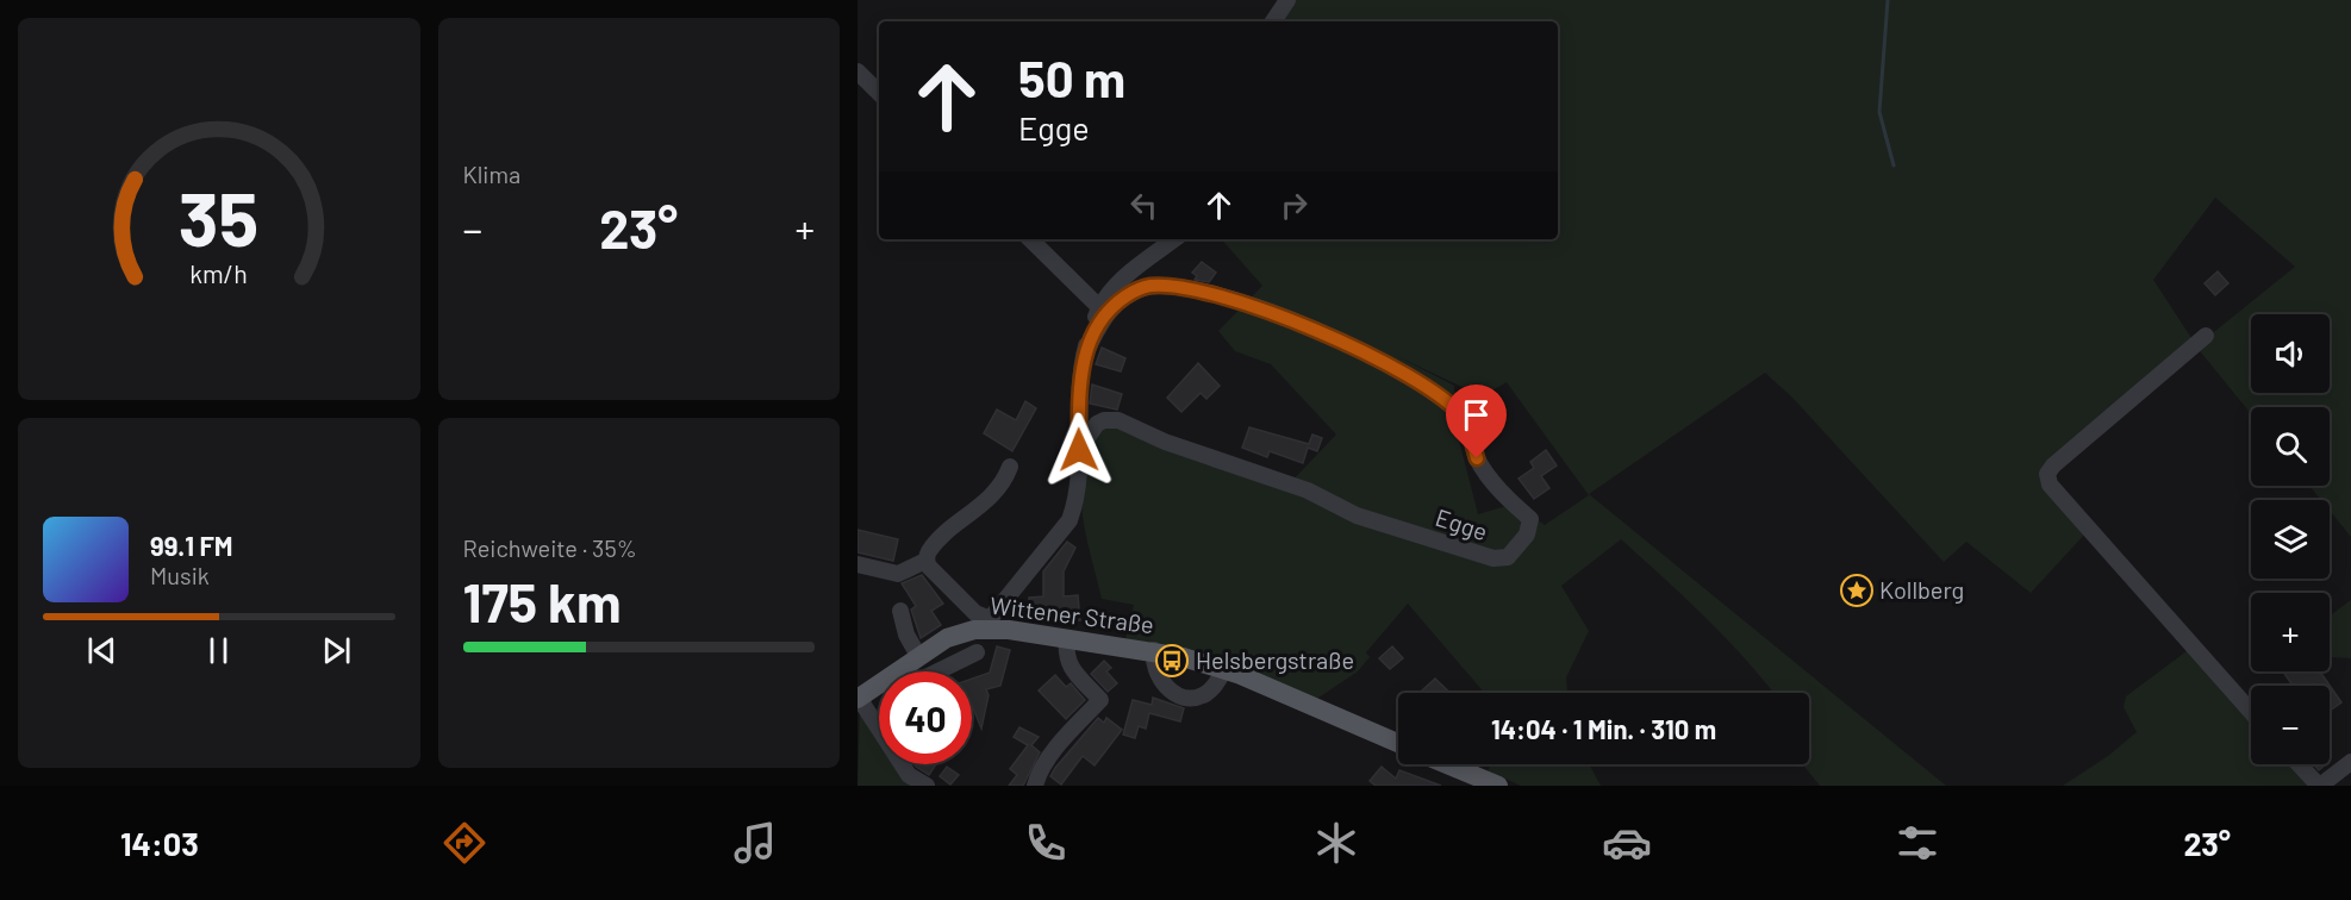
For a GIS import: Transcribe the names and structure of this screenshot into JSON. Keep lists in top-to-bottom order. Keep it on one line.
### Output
{"streets":{"main road":["Wittener Straße"],"street":["Egge"]},"places":{"place":["Kollberg"],"bus stop":["Helsbergstraße"]},"page":{"tile":["Klima",["Reichweite · 35%","175 km"]],"turn":["50 m","Egge"],"heat":["−","23°","+"],"map_buttons":["+","−"],"song":["99.1 FM","Musik"],"limit":"40","trip":"14:04 · 1 Min. · 310 m","tabs":["14:03","23°"],"gauge":["35","km/h"]}}
